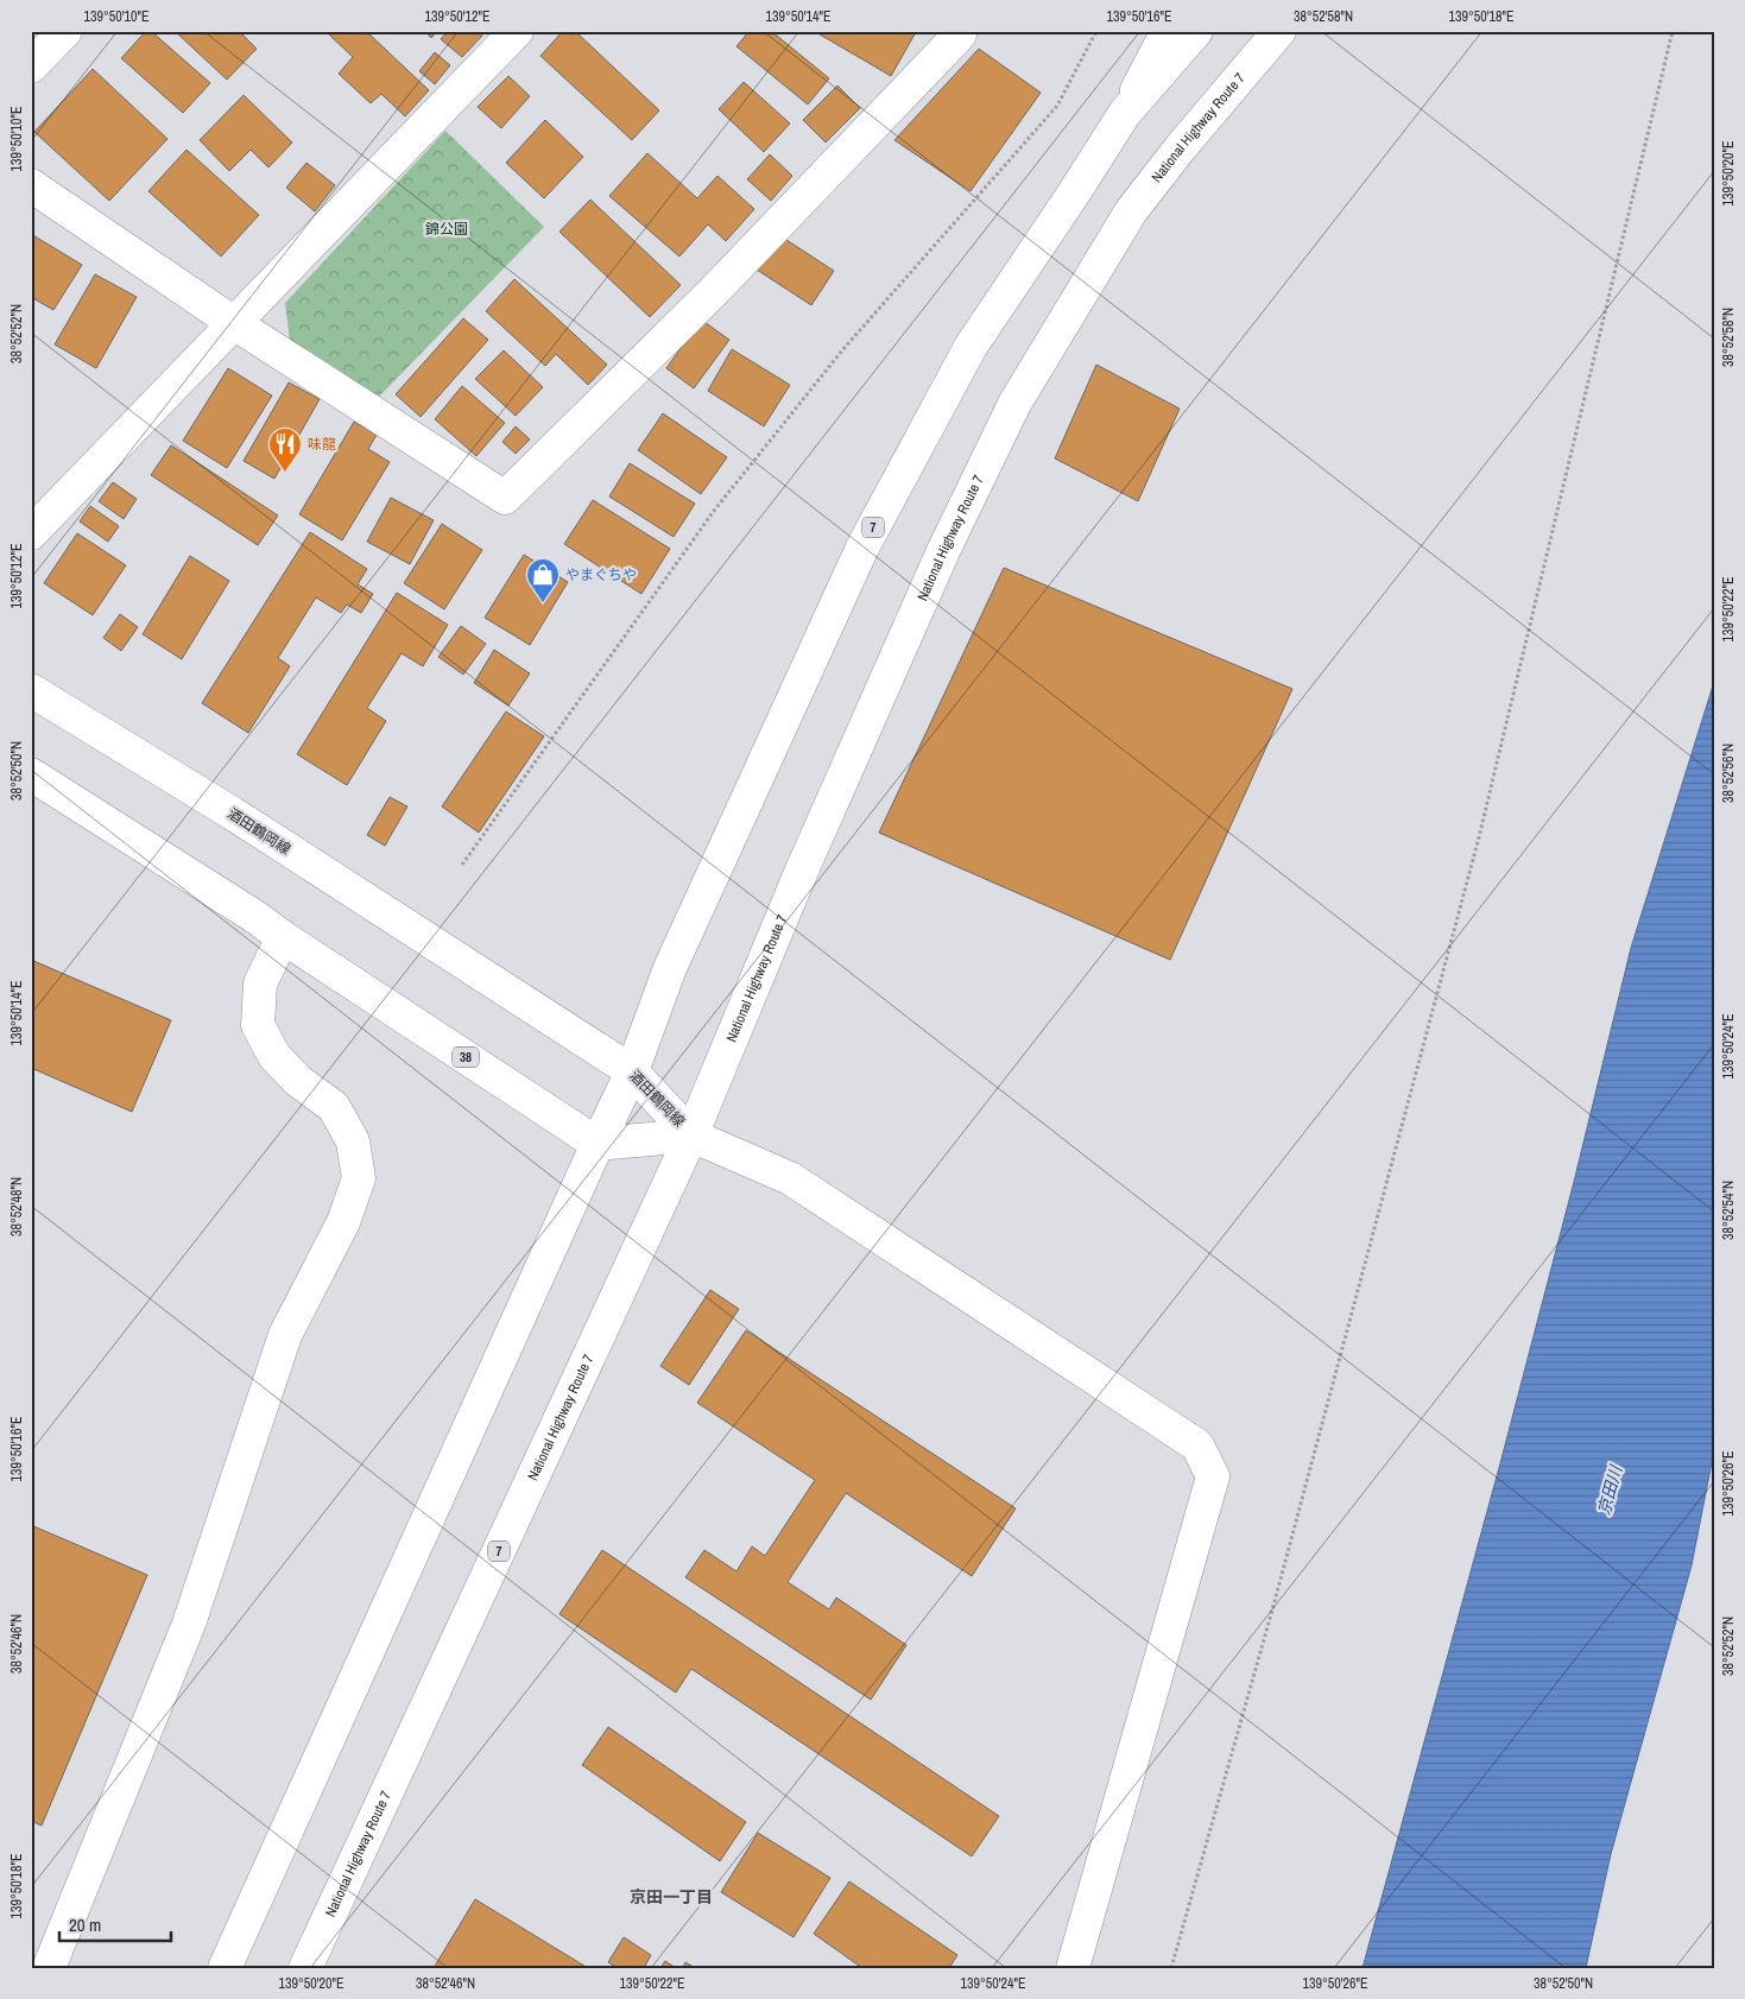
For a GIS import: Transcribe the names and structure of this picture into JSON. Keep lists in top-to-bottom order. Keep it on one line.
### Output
{"streets":{"main road":["National Highway Route 7","7","酒田鶴岡線","38"]},"crossings":[["National Highway Route 7","酒田鶴岡線"],["7","酒田鶴岡線"],["7","38"],["酒田鶴岡線","38"]],"districts":["京田一丁目"],"water":["京田川"],"parks":["錦公園"],"places":{"restaurant":["味龍"],"shop":["やまぐちや"]},"scale_bar":"20 m","coordinates":["139°50'10\"E","139°50'12\"E","139°50'14\"E","139°50'16\"E","38°52'58\"N","139°50'18\"E","139°50'20\"E","38°52'52\"N","139°50'22\"E","38°52'50\"N","38°52'56\"N","139°50'24\"E","38°52'48\"N","38°52'54\"N","139°50'26\"E","38°52'46\"N"]}
